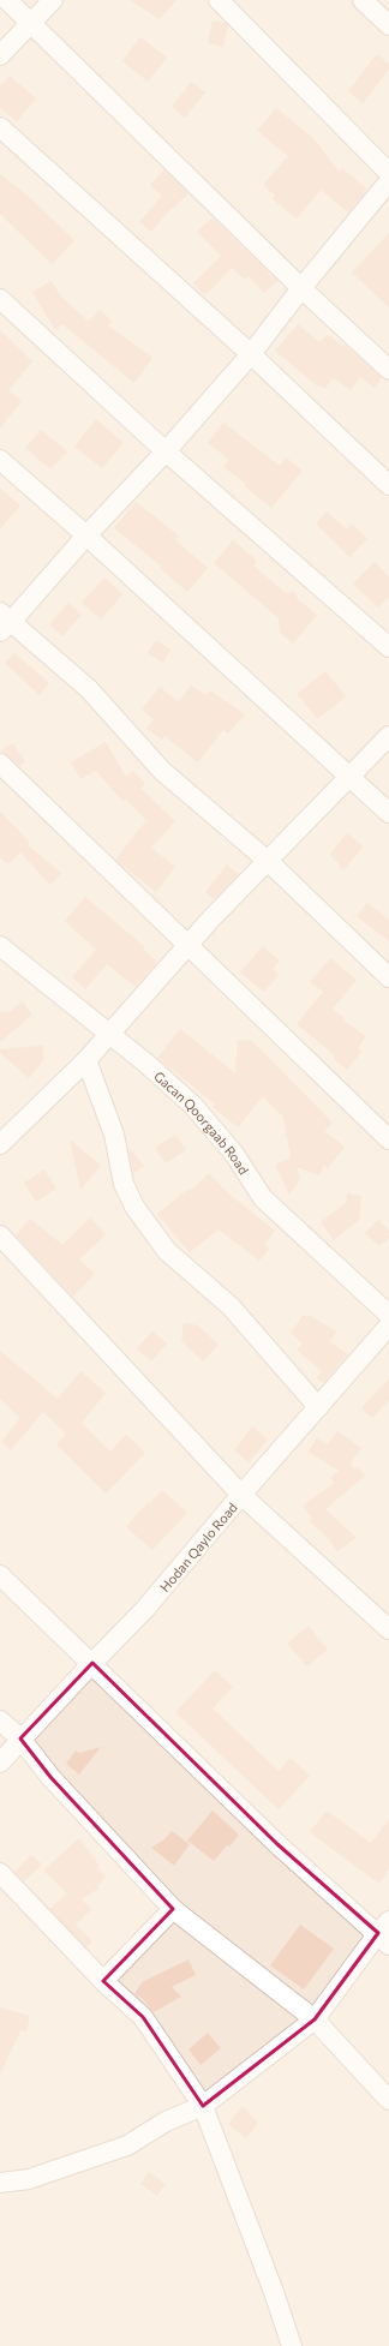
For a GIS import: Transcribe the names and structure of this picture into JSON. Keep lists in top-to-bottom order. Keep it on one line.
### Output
{"streets":{"street":["Gacan Qoorgaab Road","Hodan Qaylo Road"]}}
